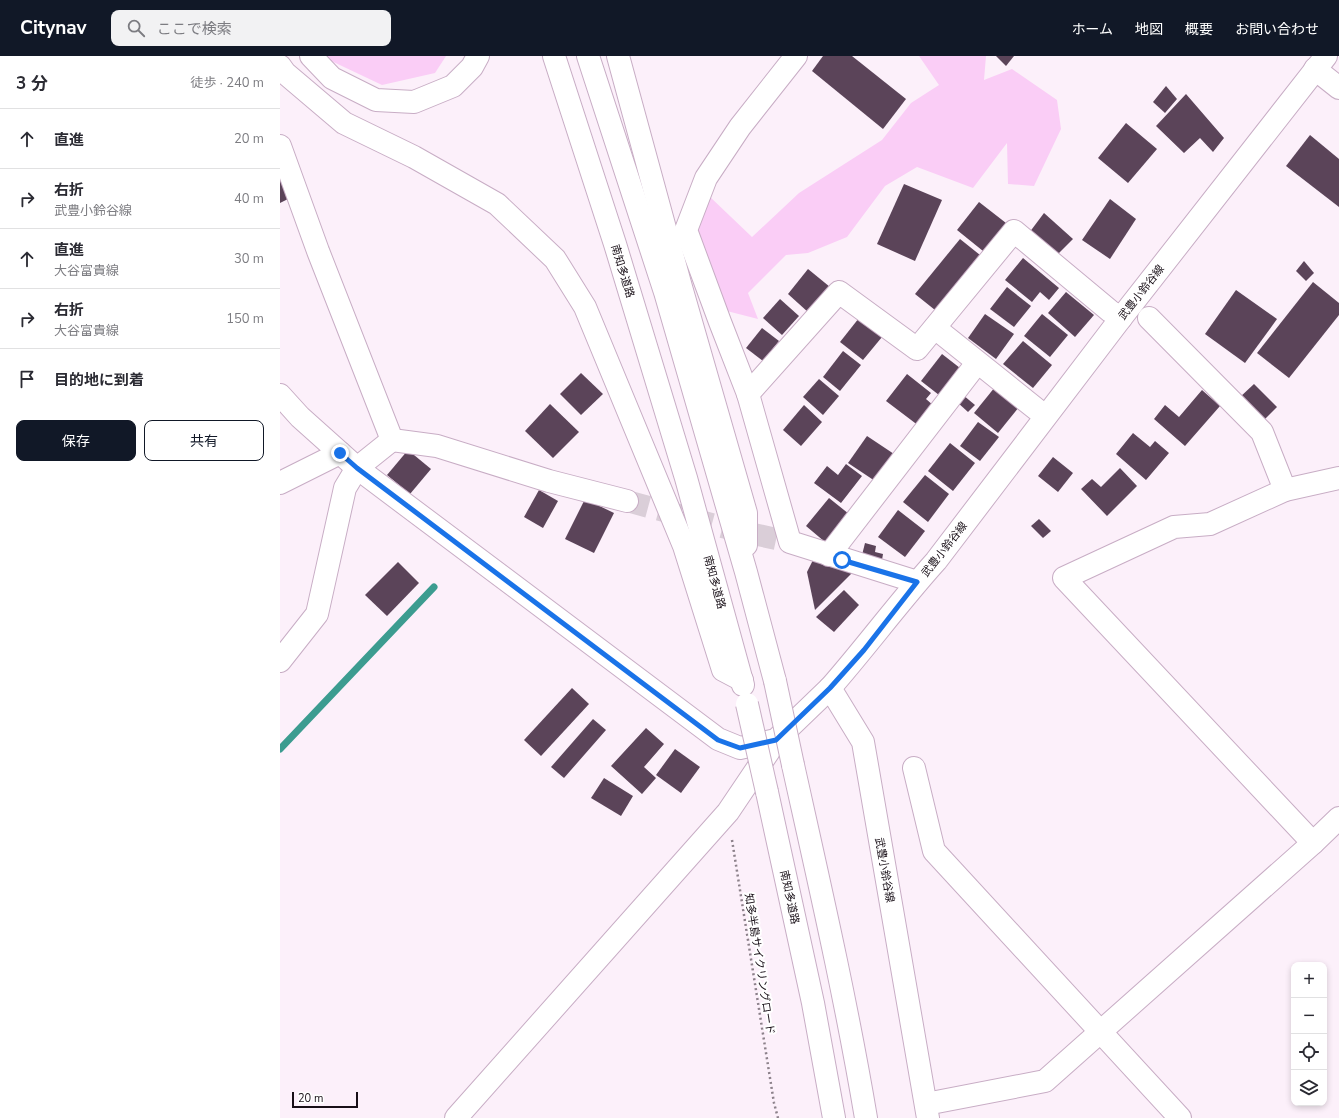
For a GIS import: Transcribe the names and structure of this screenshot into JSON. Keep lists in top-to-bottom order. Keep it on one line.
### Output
{"streets":{"main road":["南知多道路","武豊小鈴谷線"],"path":["知多半島サイクリングロード"]},"scale_bar":"20 m","page":{"header":"Citynav","search":"ここで検索","nav":["ホーム","地図","概要","お問い合わせ"],"heading":["3 分","徒歩 · 240 m"],"list":[["直進","20 m"],["右折","武豊小鈴谷線","40 m"],["直進","大谷富貴線","30 m"],["右折","大谷富貴線","150 m"],"目的地に到着"],"buttons":["保存","共有"],"map_buttons":["+","−"],"scale":"20 m"}}
